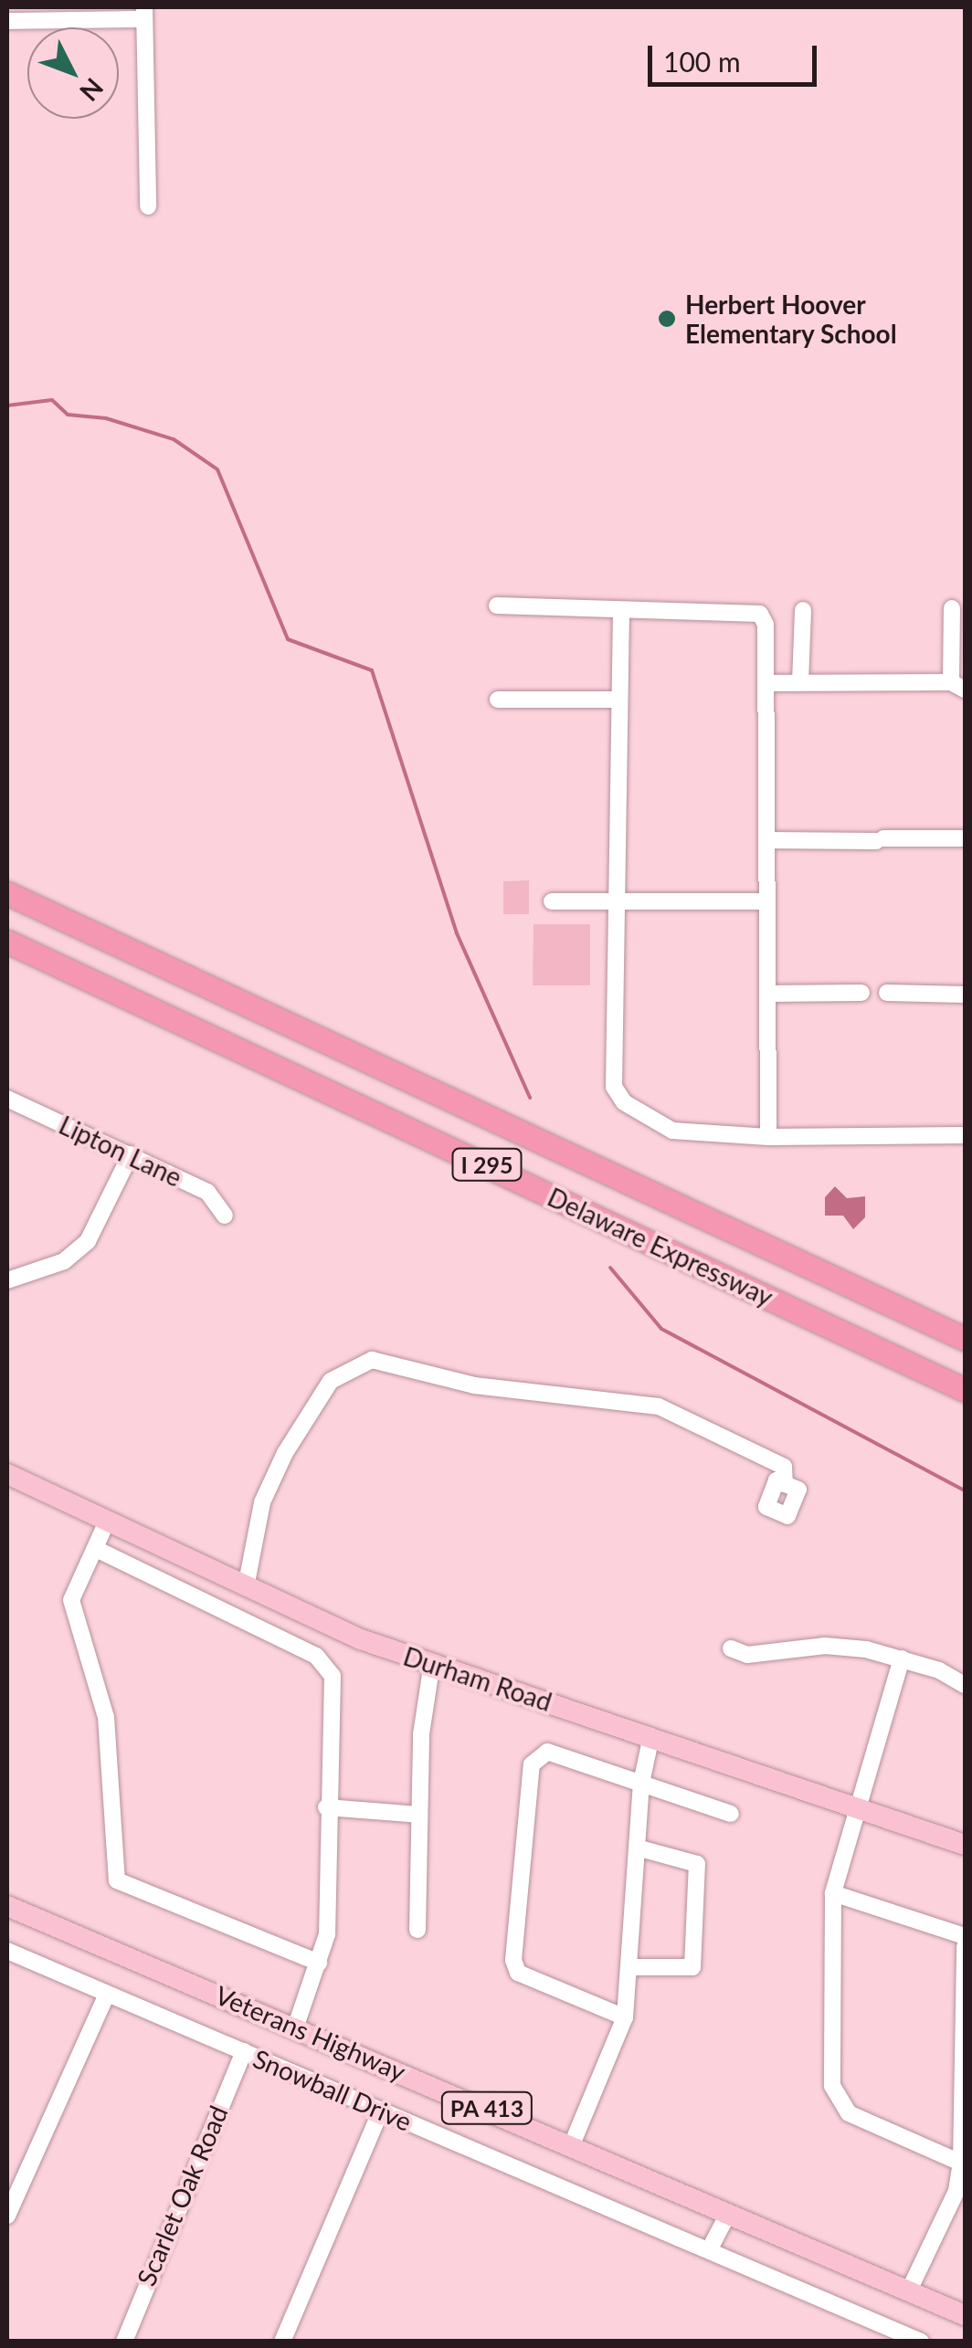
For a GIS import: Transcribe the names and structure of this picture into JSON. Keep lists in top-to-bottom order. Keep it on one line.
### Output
{"streets":{"highway":["I 295","Delaware Expressway"],"main road":["Durham Road","Veterans Highway","PA 413"],"street":["Lipton Lane","Snowball Drive","Scarlet Oak Road"]},"crossings":[["Snowball Drive","Scarlet Oak Road"]],"places":["Herbert Hoover Elementary School"],"scale_bar":"100 m","north":"bottom right"}
